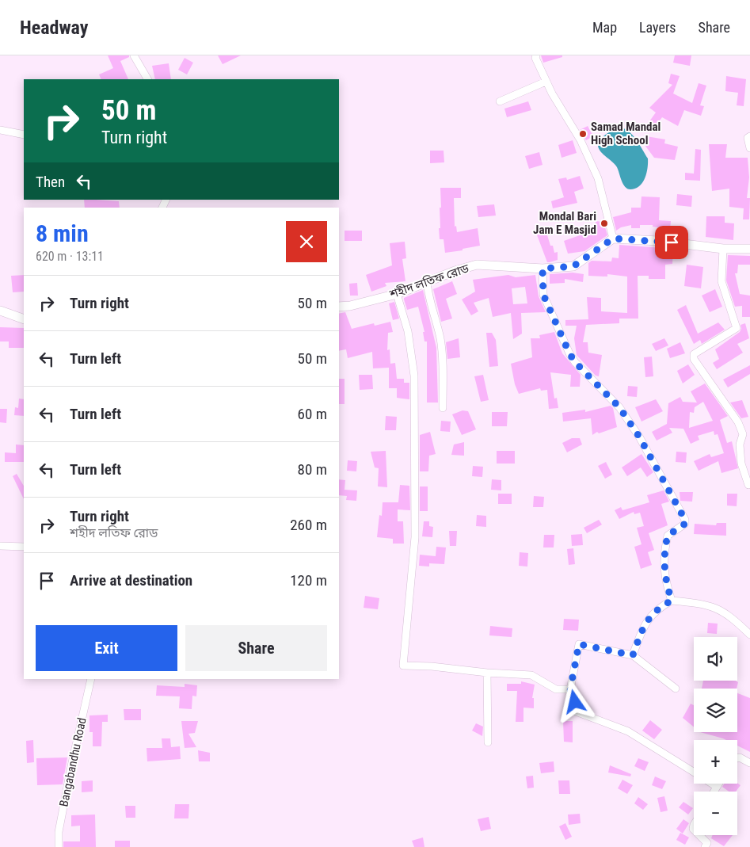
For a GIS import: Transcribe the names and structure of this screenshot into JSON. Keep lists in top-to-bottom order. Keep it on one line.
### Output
{"streets":{"street":["শহীদ লতিফ রোড","Bangabandhu Road"]},"places":["Samad Mandal High School","Mondal Bari Jam E Masjid"],"page":{"header":"Headway","nav":["Map","Layers","Share"],"turn":["50 m","Turn right"],"then":"Then","heading":["8 min","620 m · 13:11"],"list":[{"name":"Turn right","value":"50 m"},{"name":"Turn left","value":"50 m"},{"name":"Turn left","value":"60 m"},{"name":"Turn left","value":"80 m"},{"name":"Turn right","note":"শহীদ লতিফ রোড","value":"260 m"},{"name":"Arrive at destination","value":"120 m"}],"buttons":["Exit","Share"],"map_buttons":["+","−"]}}
